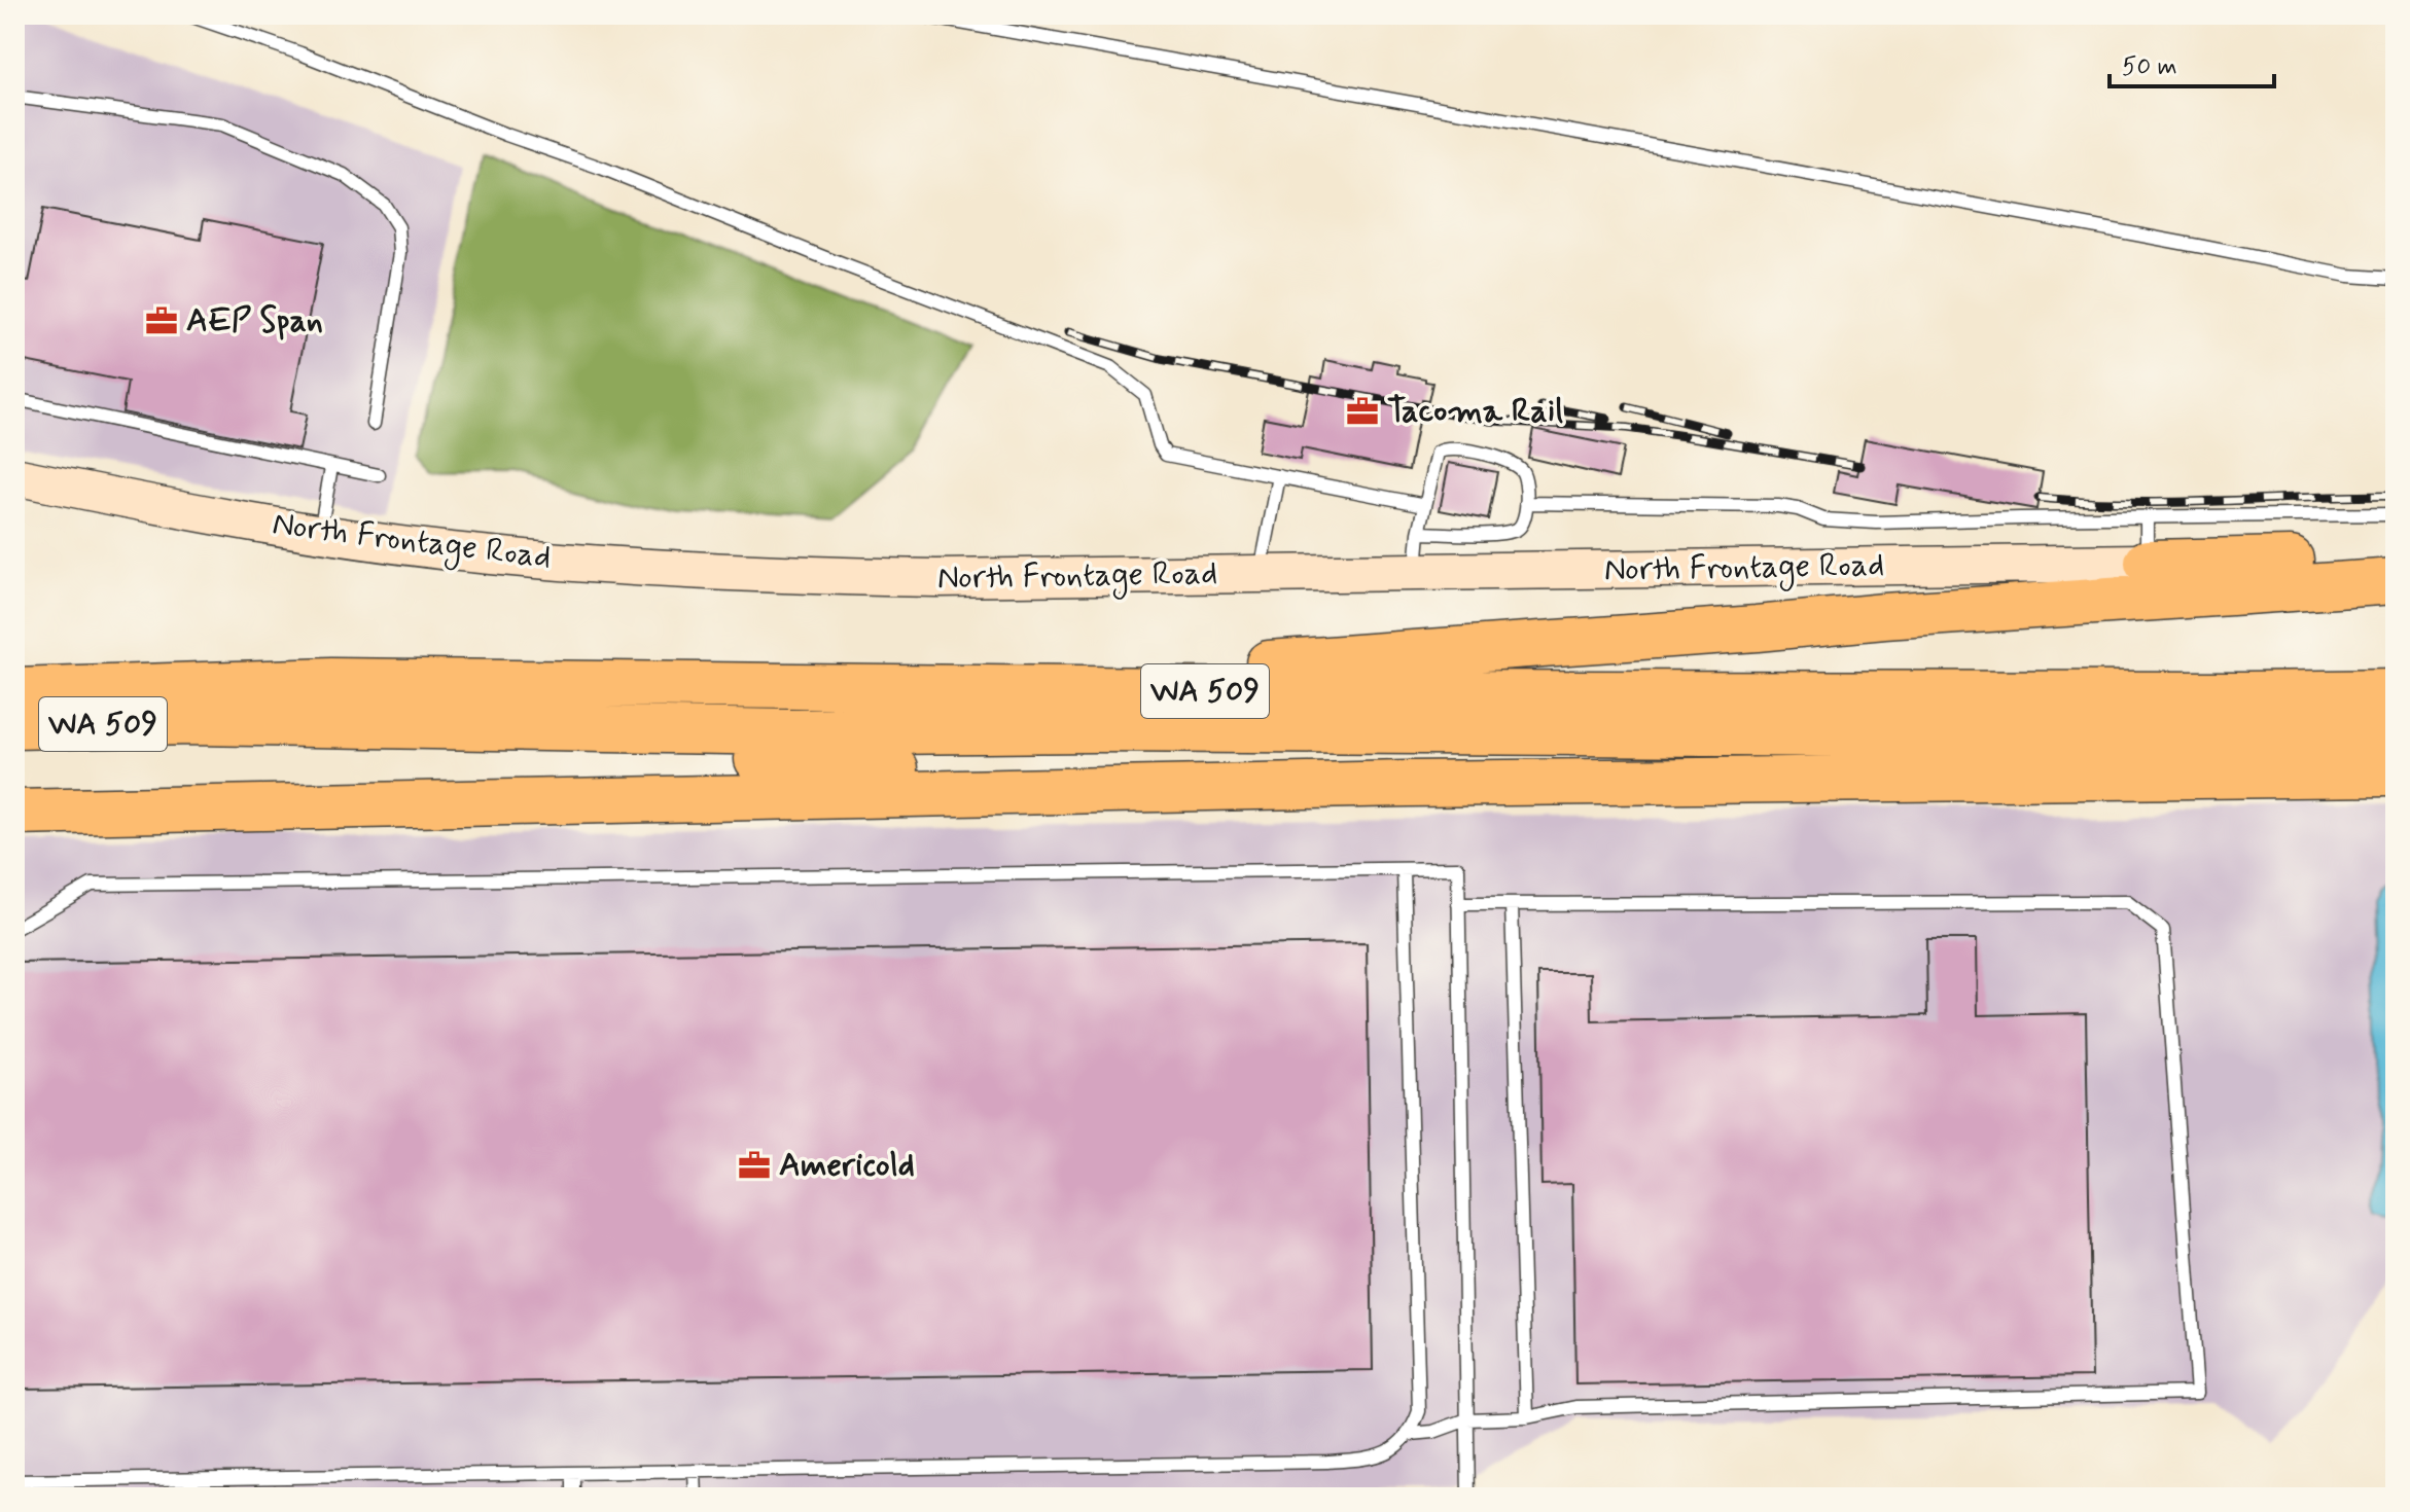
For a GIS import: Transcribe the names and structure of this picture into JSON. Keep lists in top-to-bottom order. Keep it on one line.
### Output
{"streets":{"highway":["WA 509"],"street":["North Frontage Road"]},"places":{"office":["AEP Span","Tacoma Rail","Americold"]},"scale_bar":"50 m"}
